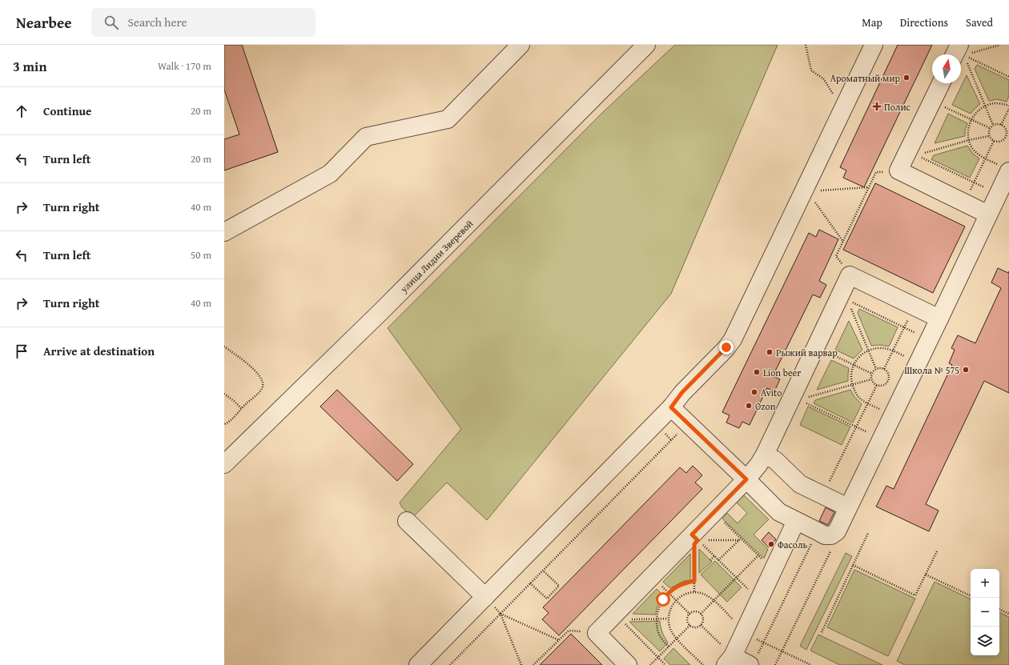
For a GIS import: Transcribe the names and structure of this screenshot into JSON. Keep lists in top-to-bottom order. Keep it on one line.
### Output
{"streets":{"street":["улица Лидии Зверевой"]},"places":{"other":["Ароматный мир","Рыжий варвар","Школа № 575","Lion beer","Avito","Ozon","Фасоль"],"health":["Полис"]},"north":"top","page":{"header":"Nearbee","search":"Search here","nav":["Map","Directions","Saved"],"heading":["3 min","Walk · 170 m"],"list":[["Continue","20 m"],["Turn left","20 m"],["Turn right","40 m"],["Turn left","50 m"],["Turn right","40 m"],"Arrive at destination"],"map_buttons":["+","−"]}}
